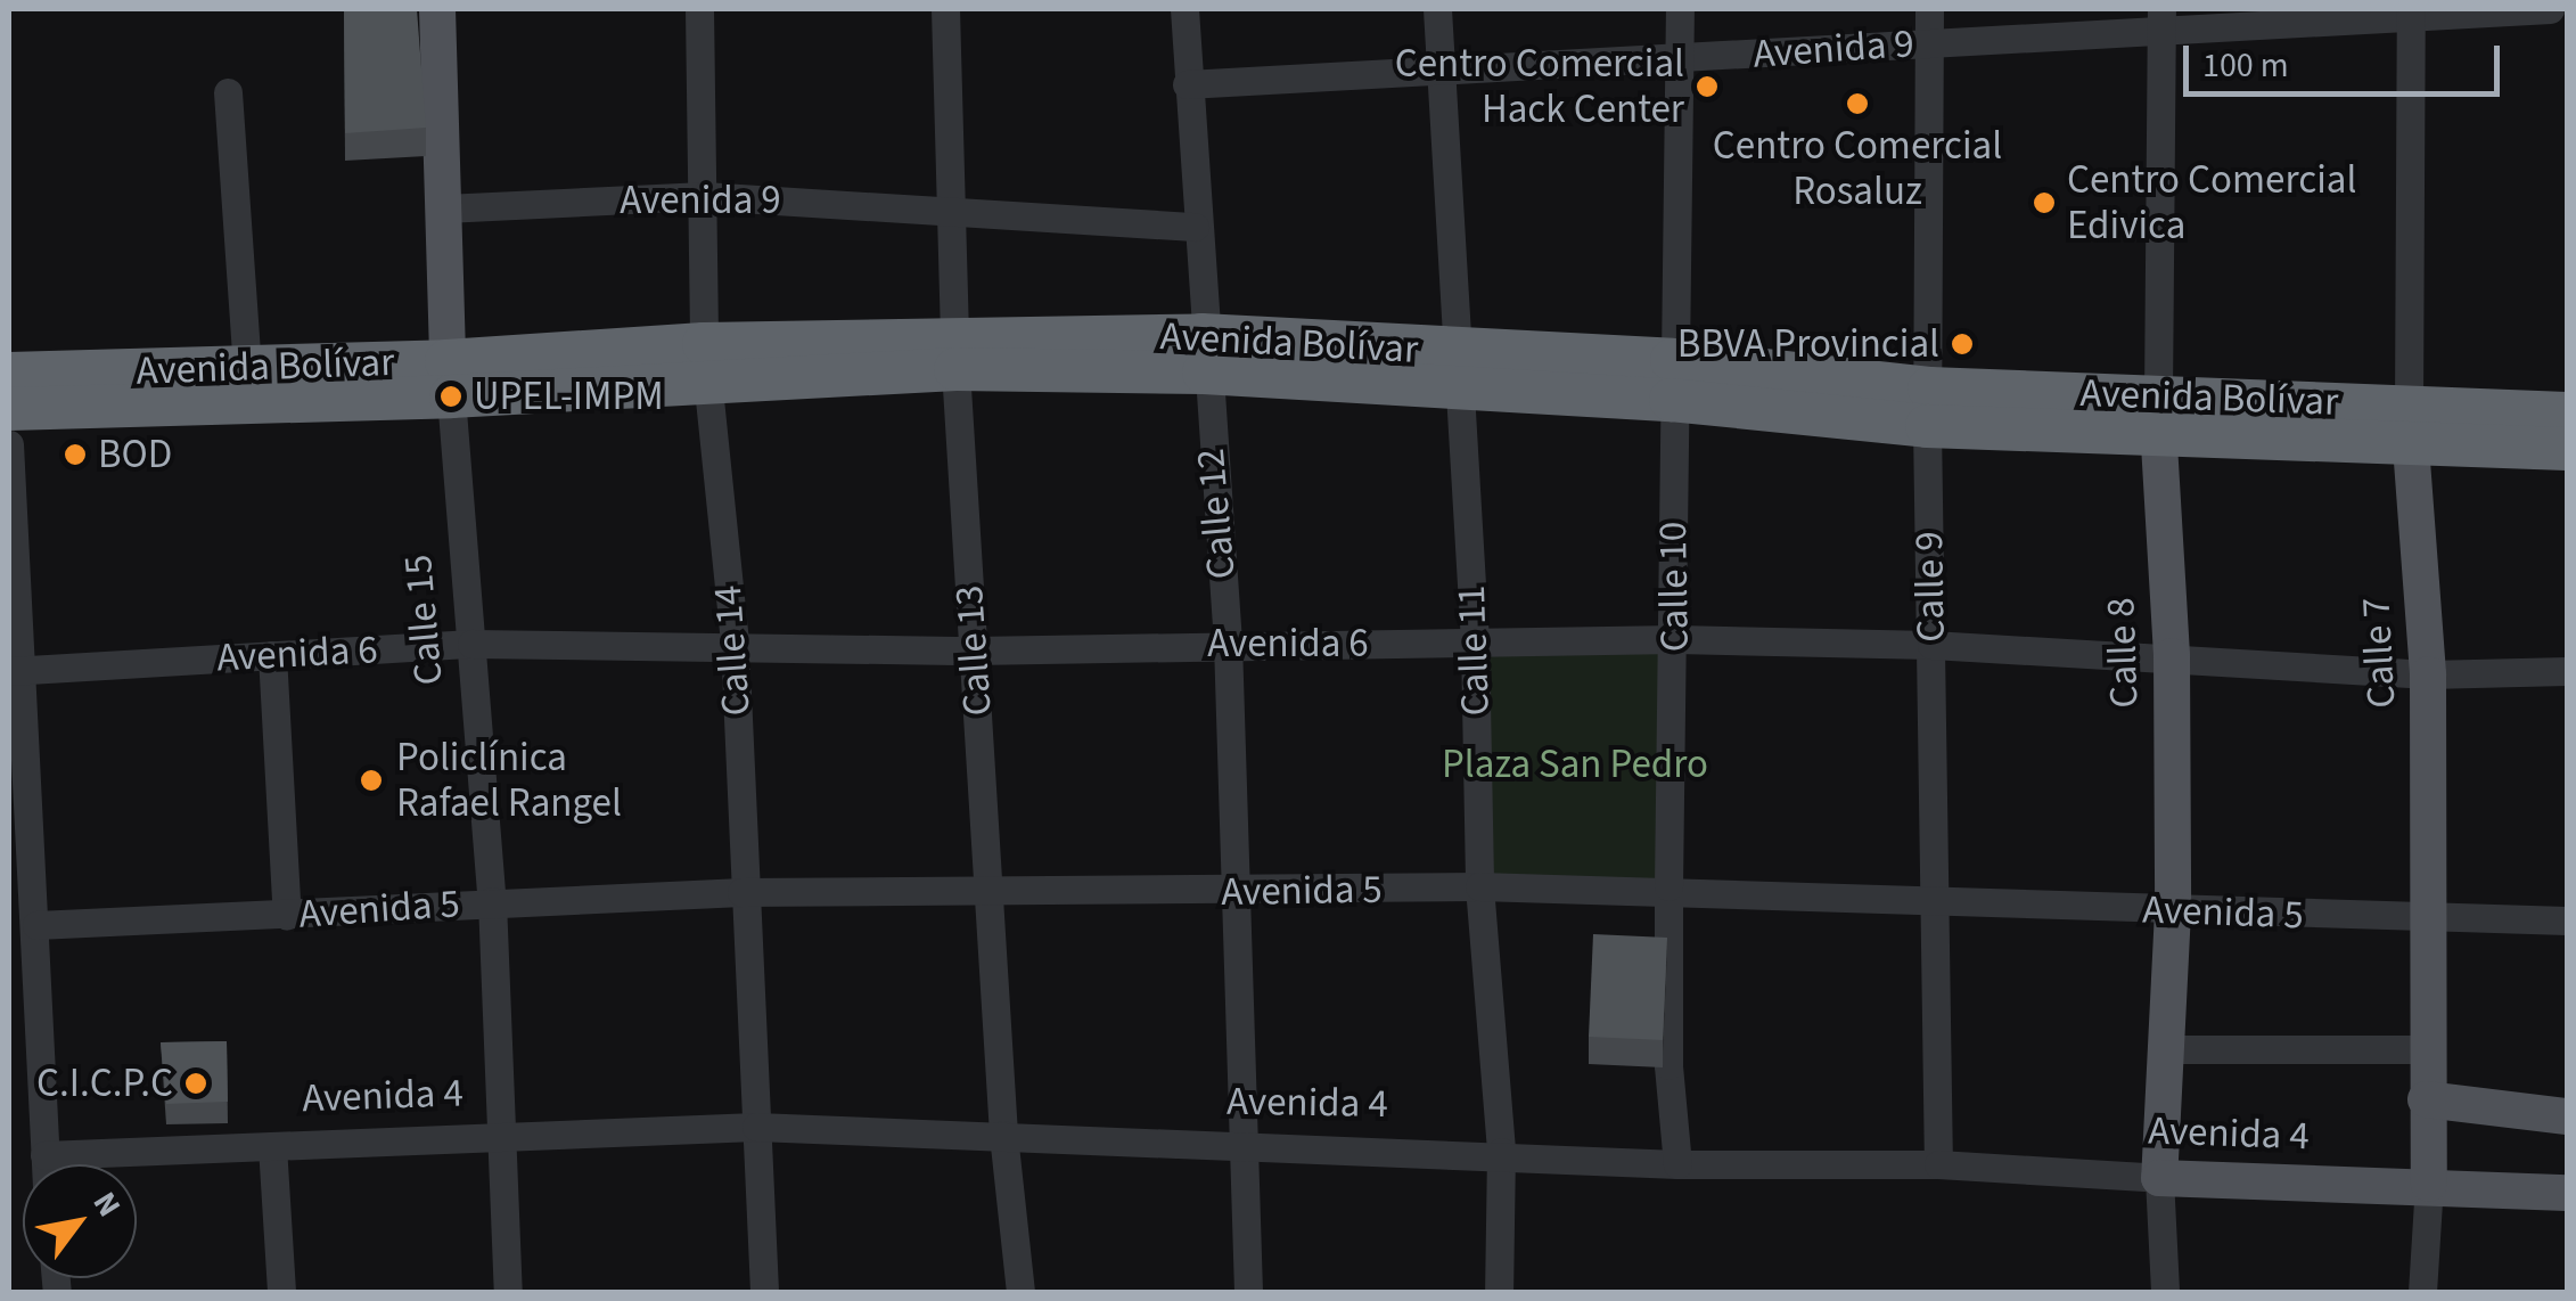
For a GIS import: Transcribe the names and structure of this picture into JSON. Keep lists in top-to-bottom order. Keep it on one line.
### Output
{"streets":{"highway":["Avenida Bolívar"],"main road":["Calle 15","Calle 8","Calle 7","Avenida 4"],"street":["Avenida 9","Calle 12","Calle 10","Calle 9","Avenida 6","Calle 14","Calle 13","Calle 11","Avenida 5"]},"crossings":[["Avenida 9","Calle 12"],["Avenida 9","Calle 10"],["Avenida 9","Calle 9"],["Avenida 9","Calle 15"],["Avenida 9","Calle 14"],["Avenida 9","Calle 13"],["Avenida 9","Calle 11"],["Avenida 9","Calle 8"],["Avenida 9","Calle 7"],["Avenida Bolívar","Calle 12"],["Avenida Bolívar","Calle 10"],["Avenida Bolívar","Calle 9"],["Avenida Bolívar","Calle 15"],["Avenida Bolívar","Calle 14"],["Avenida Bolívar","Calle 13"],["Avenida Bolívar","Calle 11"],["Avenida Bolívar","Calle 8"],["Avenida Bolívar","Calle 7"],["Calle 12","Avenida 6"],["Calle 12","Avenida 5"],["Calle 12","Avenida 4"],["Calle 10","Avenida 6"],["Calle 10","Avenida 5"],["Calle 10","Avenida 4"],["Calle 9","Avenida 6"],["Calle 9","Avenida 5"],["Calle 9","Avenida 4"],["Calle 15","Avenida 6"],["Calle 15","Avenida 5"],["Calle 15","Avenida 4"],["Avenida 6","Calle 14"],["Avenida 6","Calle 13"],["Avenida 6","Calle 11"],["Avenida 6","Calle 8"],["Avenida 6","Calle 7"],["Calle 14","Avenida 5"],["Calle 14","Avenida 4"],["Calle 13","Avenida 5"],["Calle 13","Avenida 4"],["Calle 11","Avenida 5"],["Calle 11","Avenida 4"],["Calle 8","Avenida 5"],["Calle 8","Avenida 4"],["Calle 7","Avenida 5"],["Calle 7","Avenida 4"]],"parks":["Plaza San Pedro"],"places":["Centro Comercial Hack Center","Centro Comercial Rosaluz","Centro Comercial Edivica","BBVA Provincial","UPEL-IMPM","BOD","Policlínica Rafael Rangel","C.I.C.P.C"],"scale_bar":"100 m","north":"top right"}
